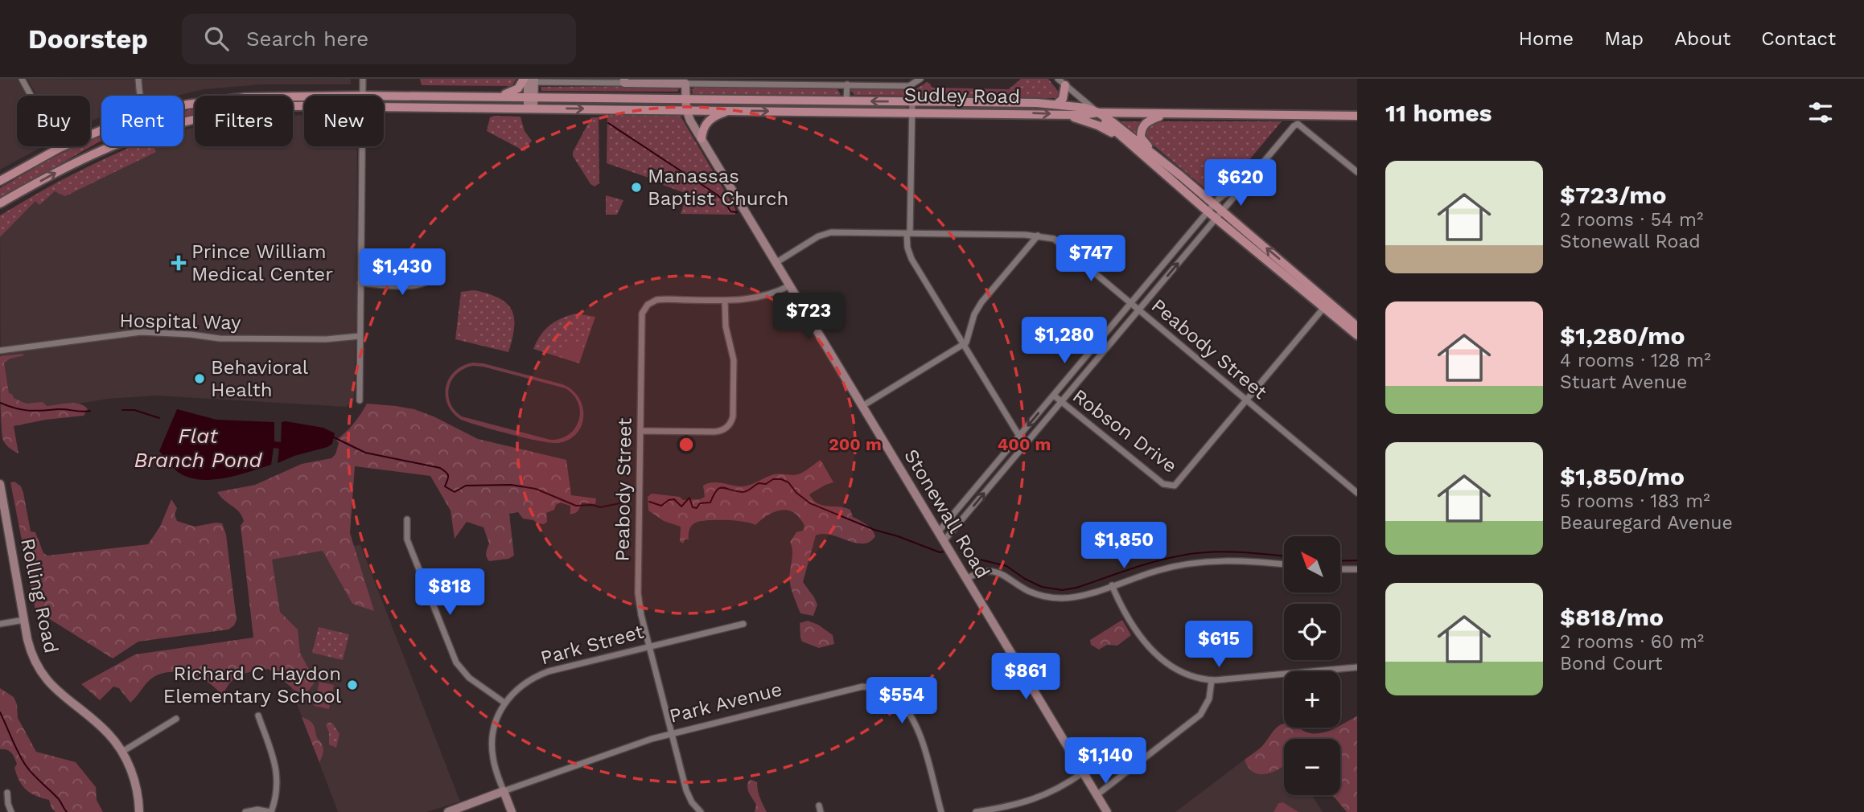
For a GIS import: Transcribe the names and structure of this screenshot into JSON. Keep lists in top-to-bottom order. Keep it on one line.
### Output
{"streets":{"main road":["Sudley Road"],"street":["Hospital Way","Peabody Street","Robson Drive","Stonewall Road","Rolling Road","Park Street","Park Avenue"]},"crossings":[["Sudley Road","Stonewall Road"],["Peabody Street","Robson Drive"],["Peabody Street","Stonewall Road"],["Peabody Street","Park Street"],["Peabody Street","Park Avenue"],["Park Street","Park Avenue"]],"water":["Flat Branch Pond"],"places":{"other":["Manassas Baptist Church","Behavioral Health","Richard C Haydon Elementary School"],"health":["Prince William Medical Center"]},"north":"top left","page":{"header":"Doorstep","search":"Search here","nav":["Home","Map","About","Contact"],"heading":"11 homes","chip":["Buy","Rent","Filters","New"],"list":[{"name":"$723/mo","note":"2 rooms · 54 m² · Stonewall Road"},{"name":"$1,280/mo","note":"4 rooms · 128 m² · Stuart Avenue"},{"name":"$1,850/mo","note":"5 rooms · 183 m² · Beauregard Avenue"},{"name":"$818/mo","note":"2 rooms · 60 m² · Bond Court"}],"price":["$620","$747","$1,430","$723","$1,280","$1,850","$818","$615","$861","$554","$1,140"],"map_buttons":["+","−"]},"rings":["200 m","400 m"]}
